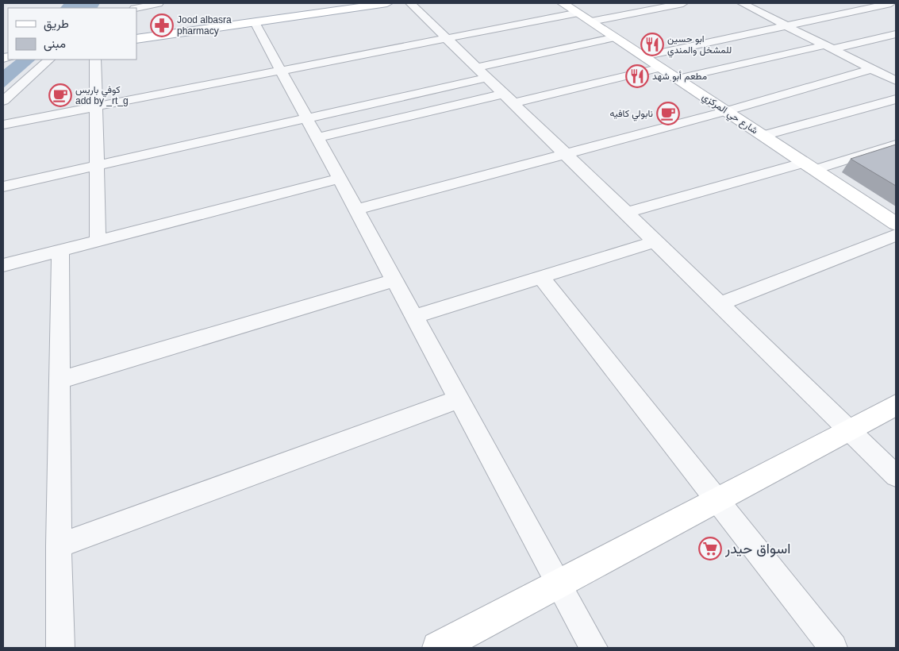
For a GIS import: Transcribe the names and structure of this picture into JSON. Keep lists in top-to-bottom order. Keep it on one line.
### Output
{"streets":{"main road":["شارع حي المركزي"]},"places":{"pharmacy":["Jood albasra pharmacy"],"restaurant":["ابو حسين للمشخل والمندي","مطعم أبو شهد"],"cafe":["كوفي باريس add by _rt_g","نابولي كافيه"],"supermarket":["اسواق حيدر"]},"legend":["طريق","مبنى"]}
